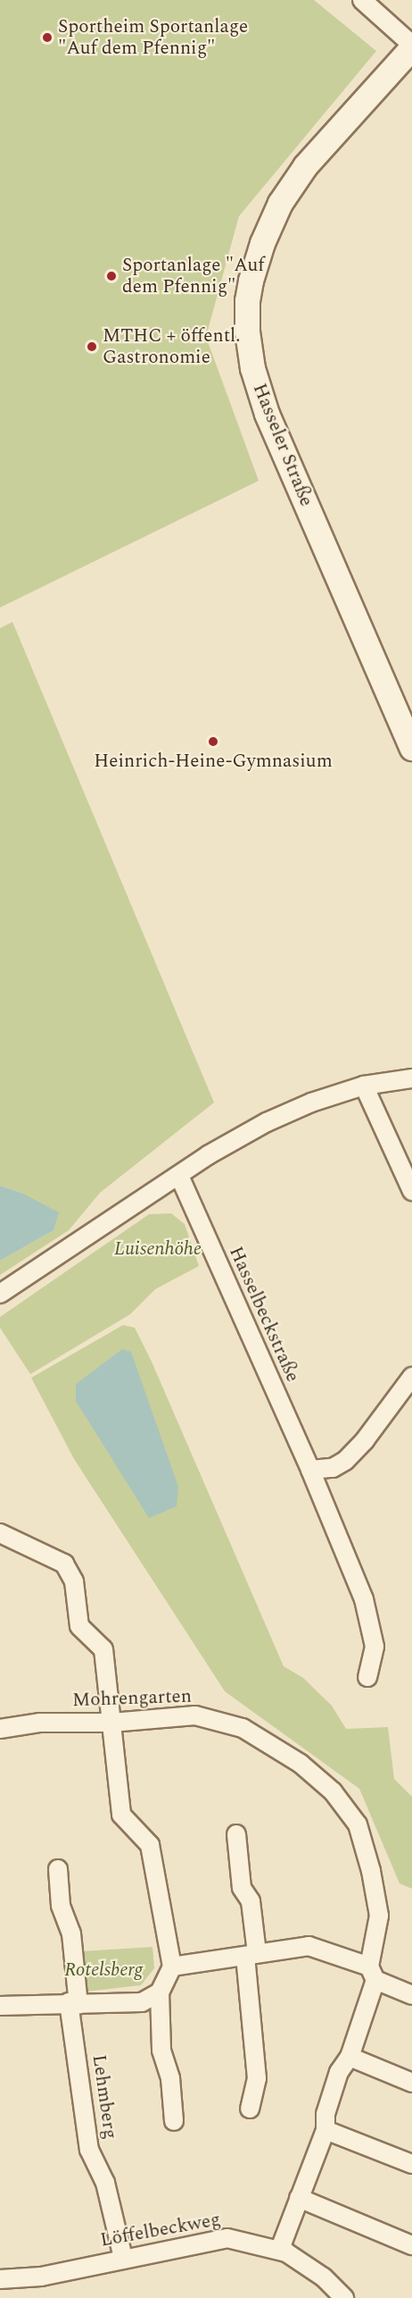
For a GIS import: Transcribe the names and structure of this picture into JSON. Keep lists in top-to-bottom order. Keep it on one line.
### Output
{"streets":{"main road":["Hasseler Straße"],"street":["Hasselbeckstraße","Mohrengarten","Lehmberg","Löffelbeckweg"]},"crossings":[["Mohrengarten","Löffelbeckweg"],["Lehmberg","Löffelbeckweg"]],"parks":["Luisenhöhe","Rotelsberg"],"places":["Sportheim Sportanlage \"Auf dem Pfennig\"","Sportanlage \"Auf dem Pfennig\"","MTHC + öffentl. Gastronomie","Heinrich-Heine-Gymnasium"]}
